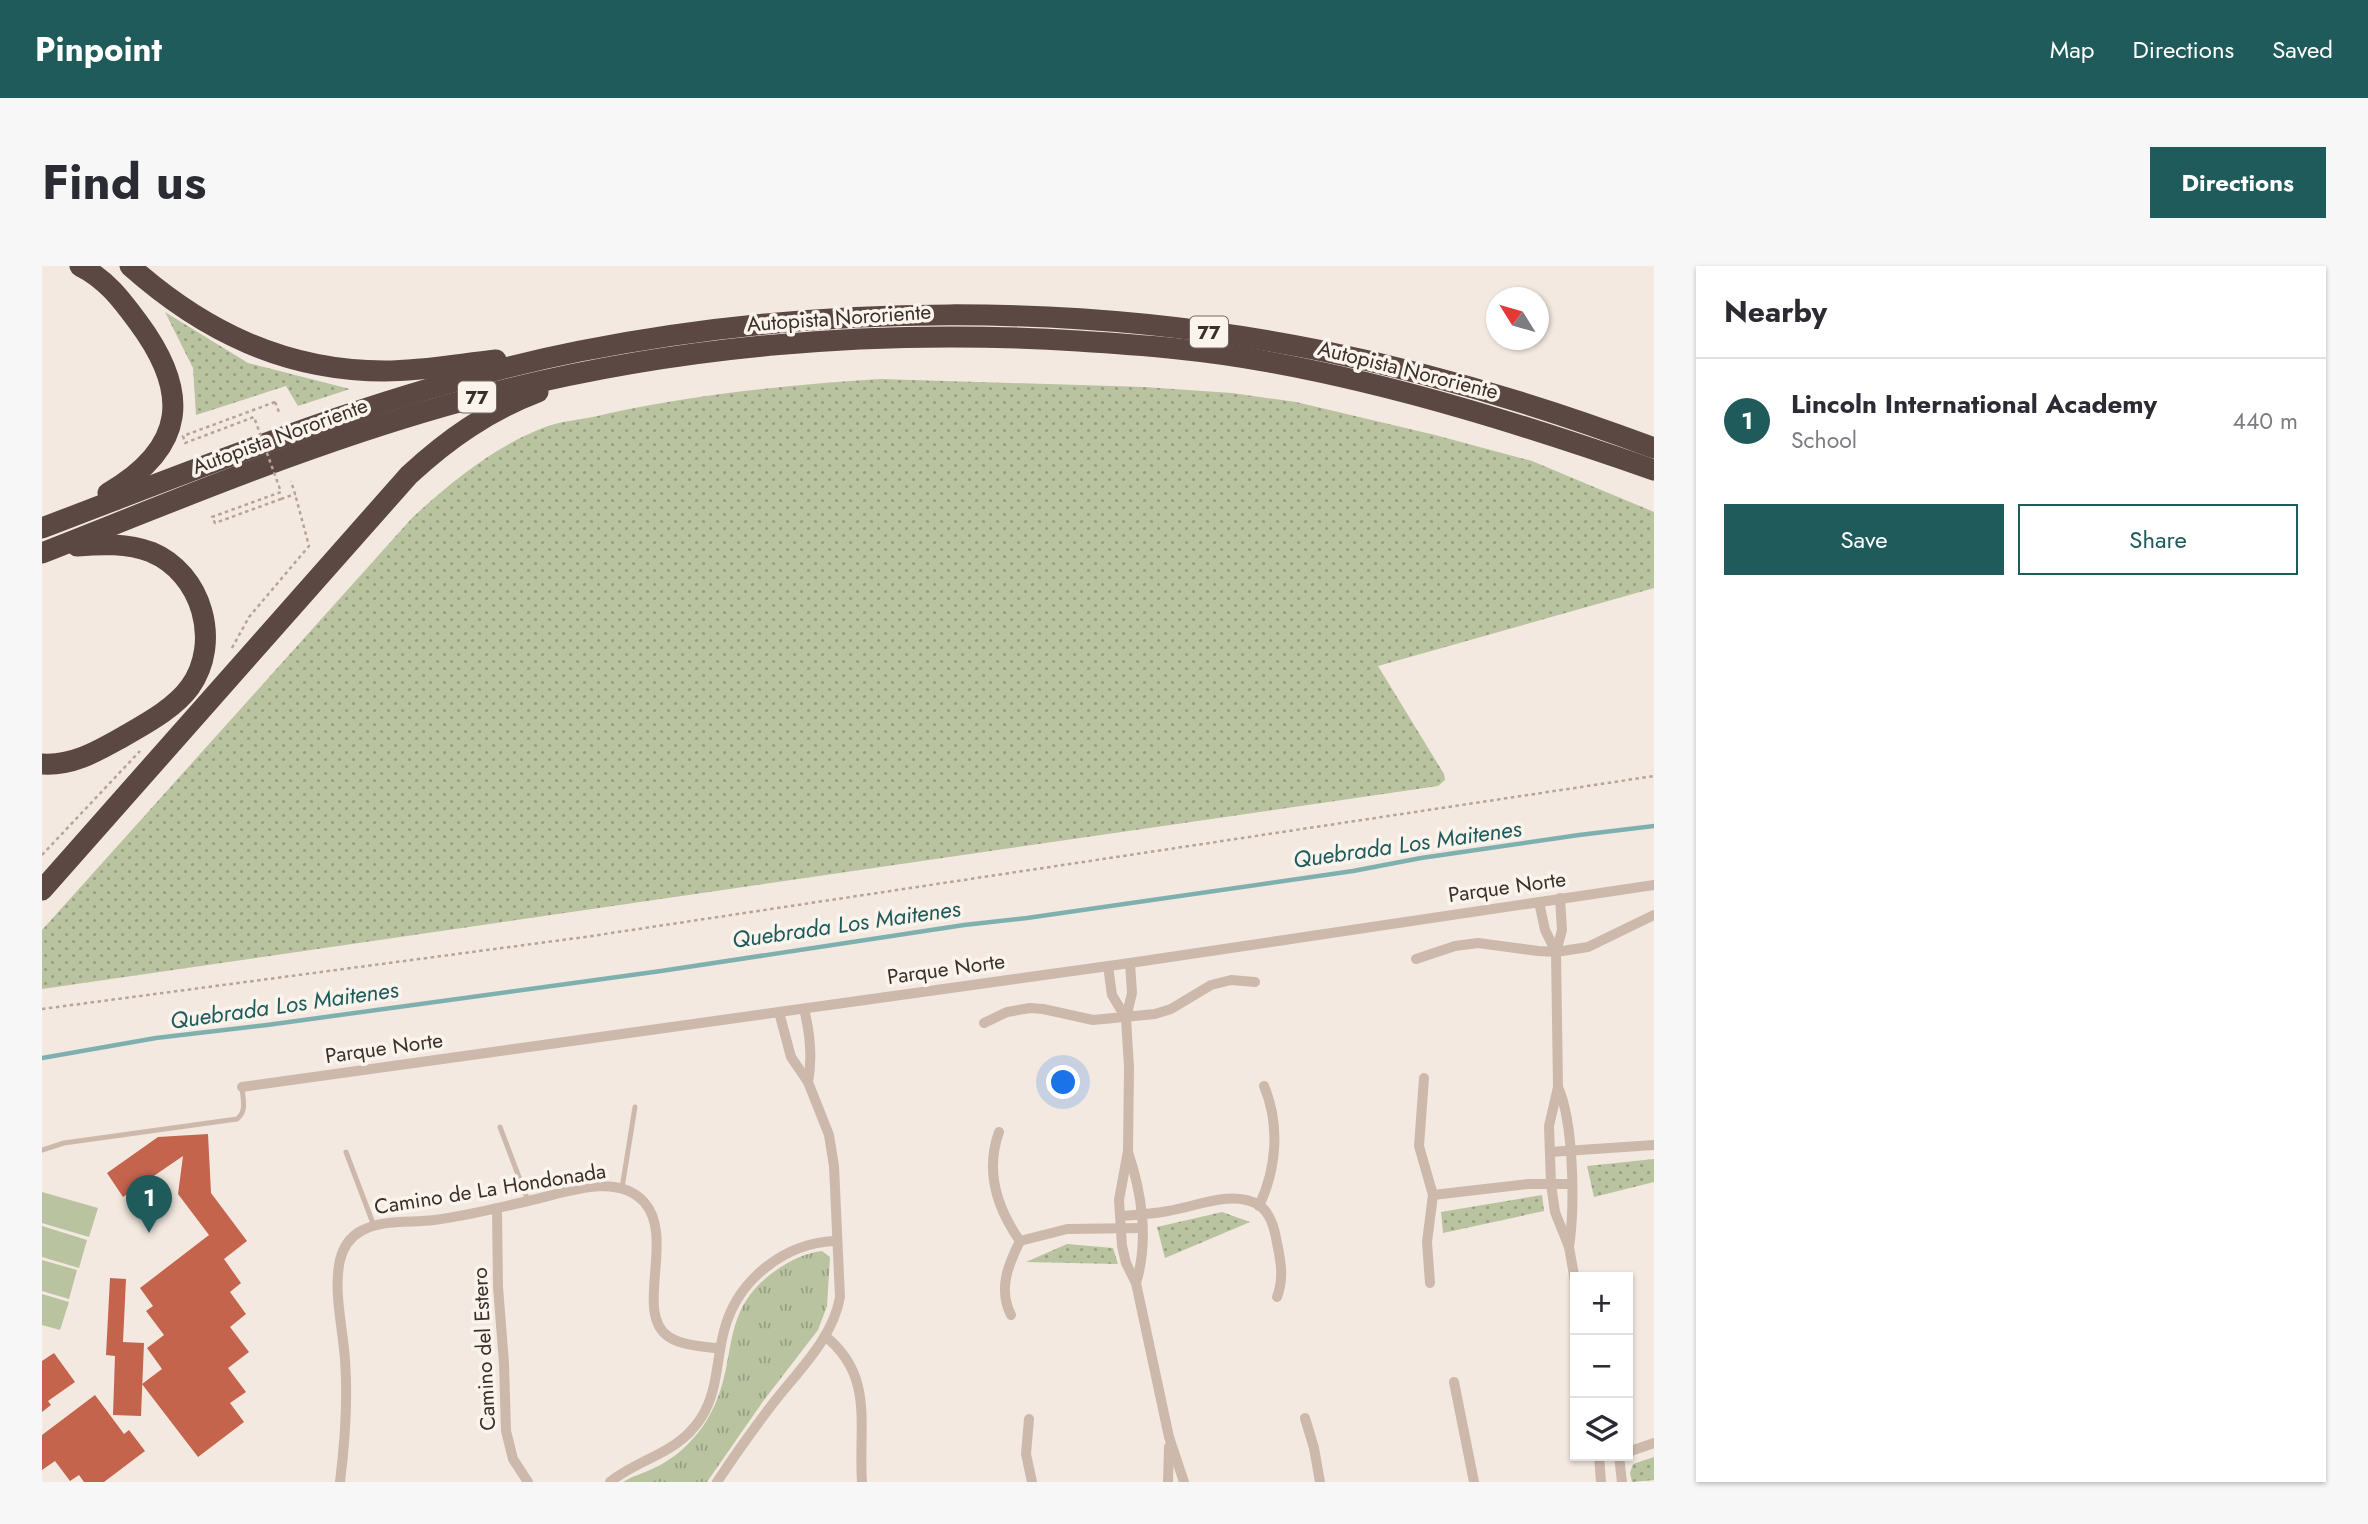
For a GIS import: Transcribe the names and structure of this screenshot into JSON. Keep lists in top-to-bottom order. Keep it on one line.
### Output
{"streets":{"highway":["Autopista Nororiente","77"],"street":["Parque Norte","Camino de La Hondonada","Camino del Estero"]},"crossings":[["Camino de La Hondonada","Camino del Estero"]],"water":["Quebrada Los Maitenes"],"north":"top left","page":{"header":"Pinpoint","nav":["Map","Directions","Saved"],"title":"Find us","buttons":["Directions",["Save","Share"]],"heading":"Nearby","list":[{"mark":"1","name":"Lincoln International Academy","note":"School","value":"440 m"}],"pins":"1","map_buttons":["+","−"]}}
